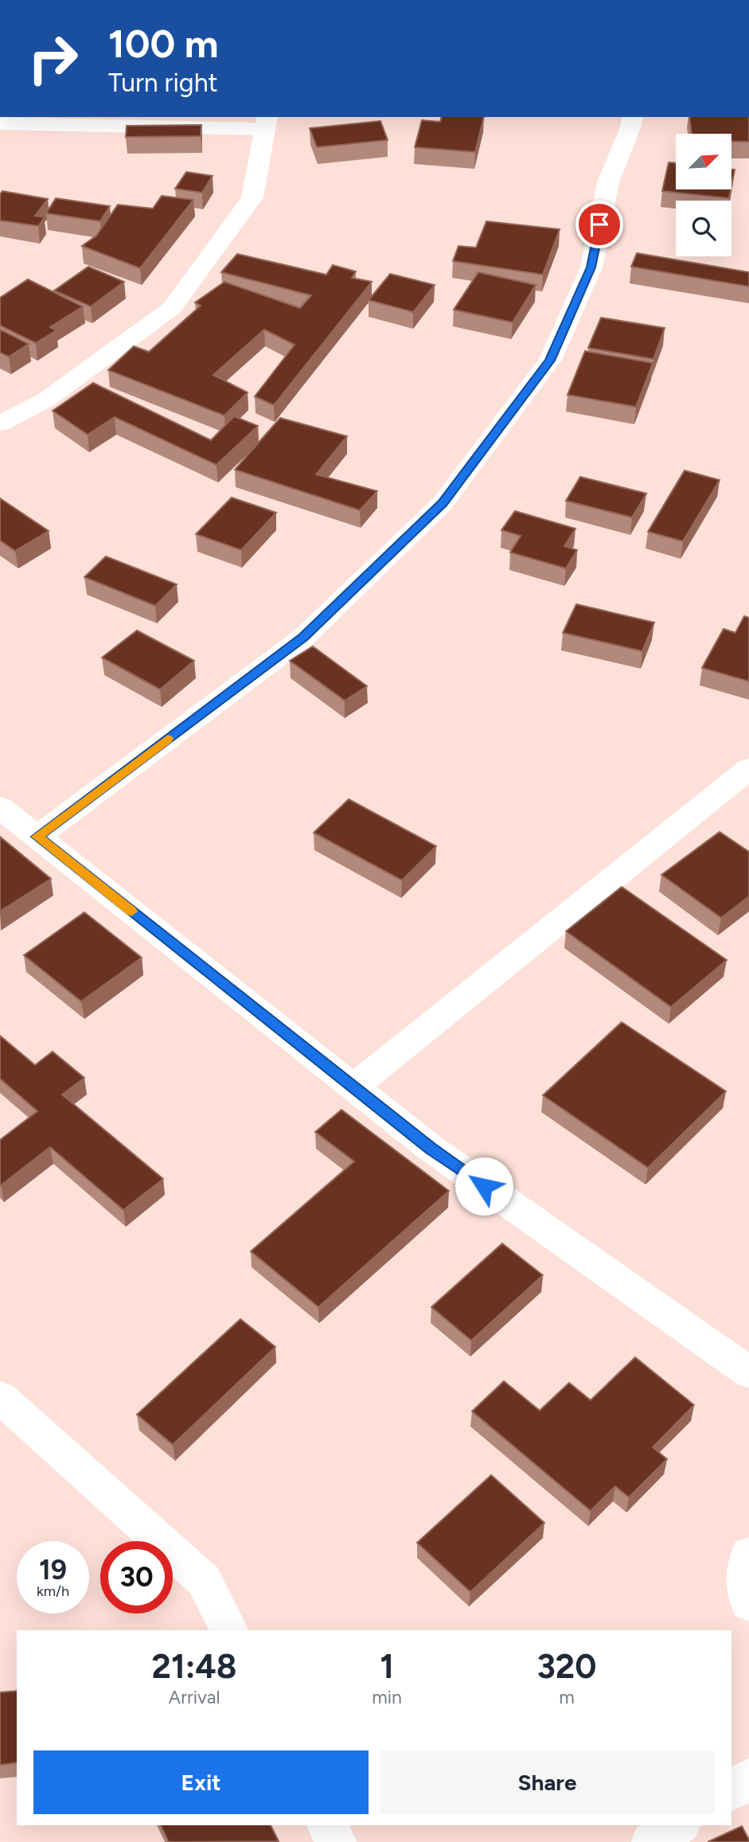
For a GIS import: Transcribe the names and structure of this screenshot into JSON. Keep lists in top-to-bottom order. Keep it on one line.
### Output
{"north":"top right","page":{"turn":["100 m","Turn right"],"speed":"19 km/h","limit":"30","eta":["21:48","Arrival","1","min","320","m"],"buttons":["Exit","Share"]}}
